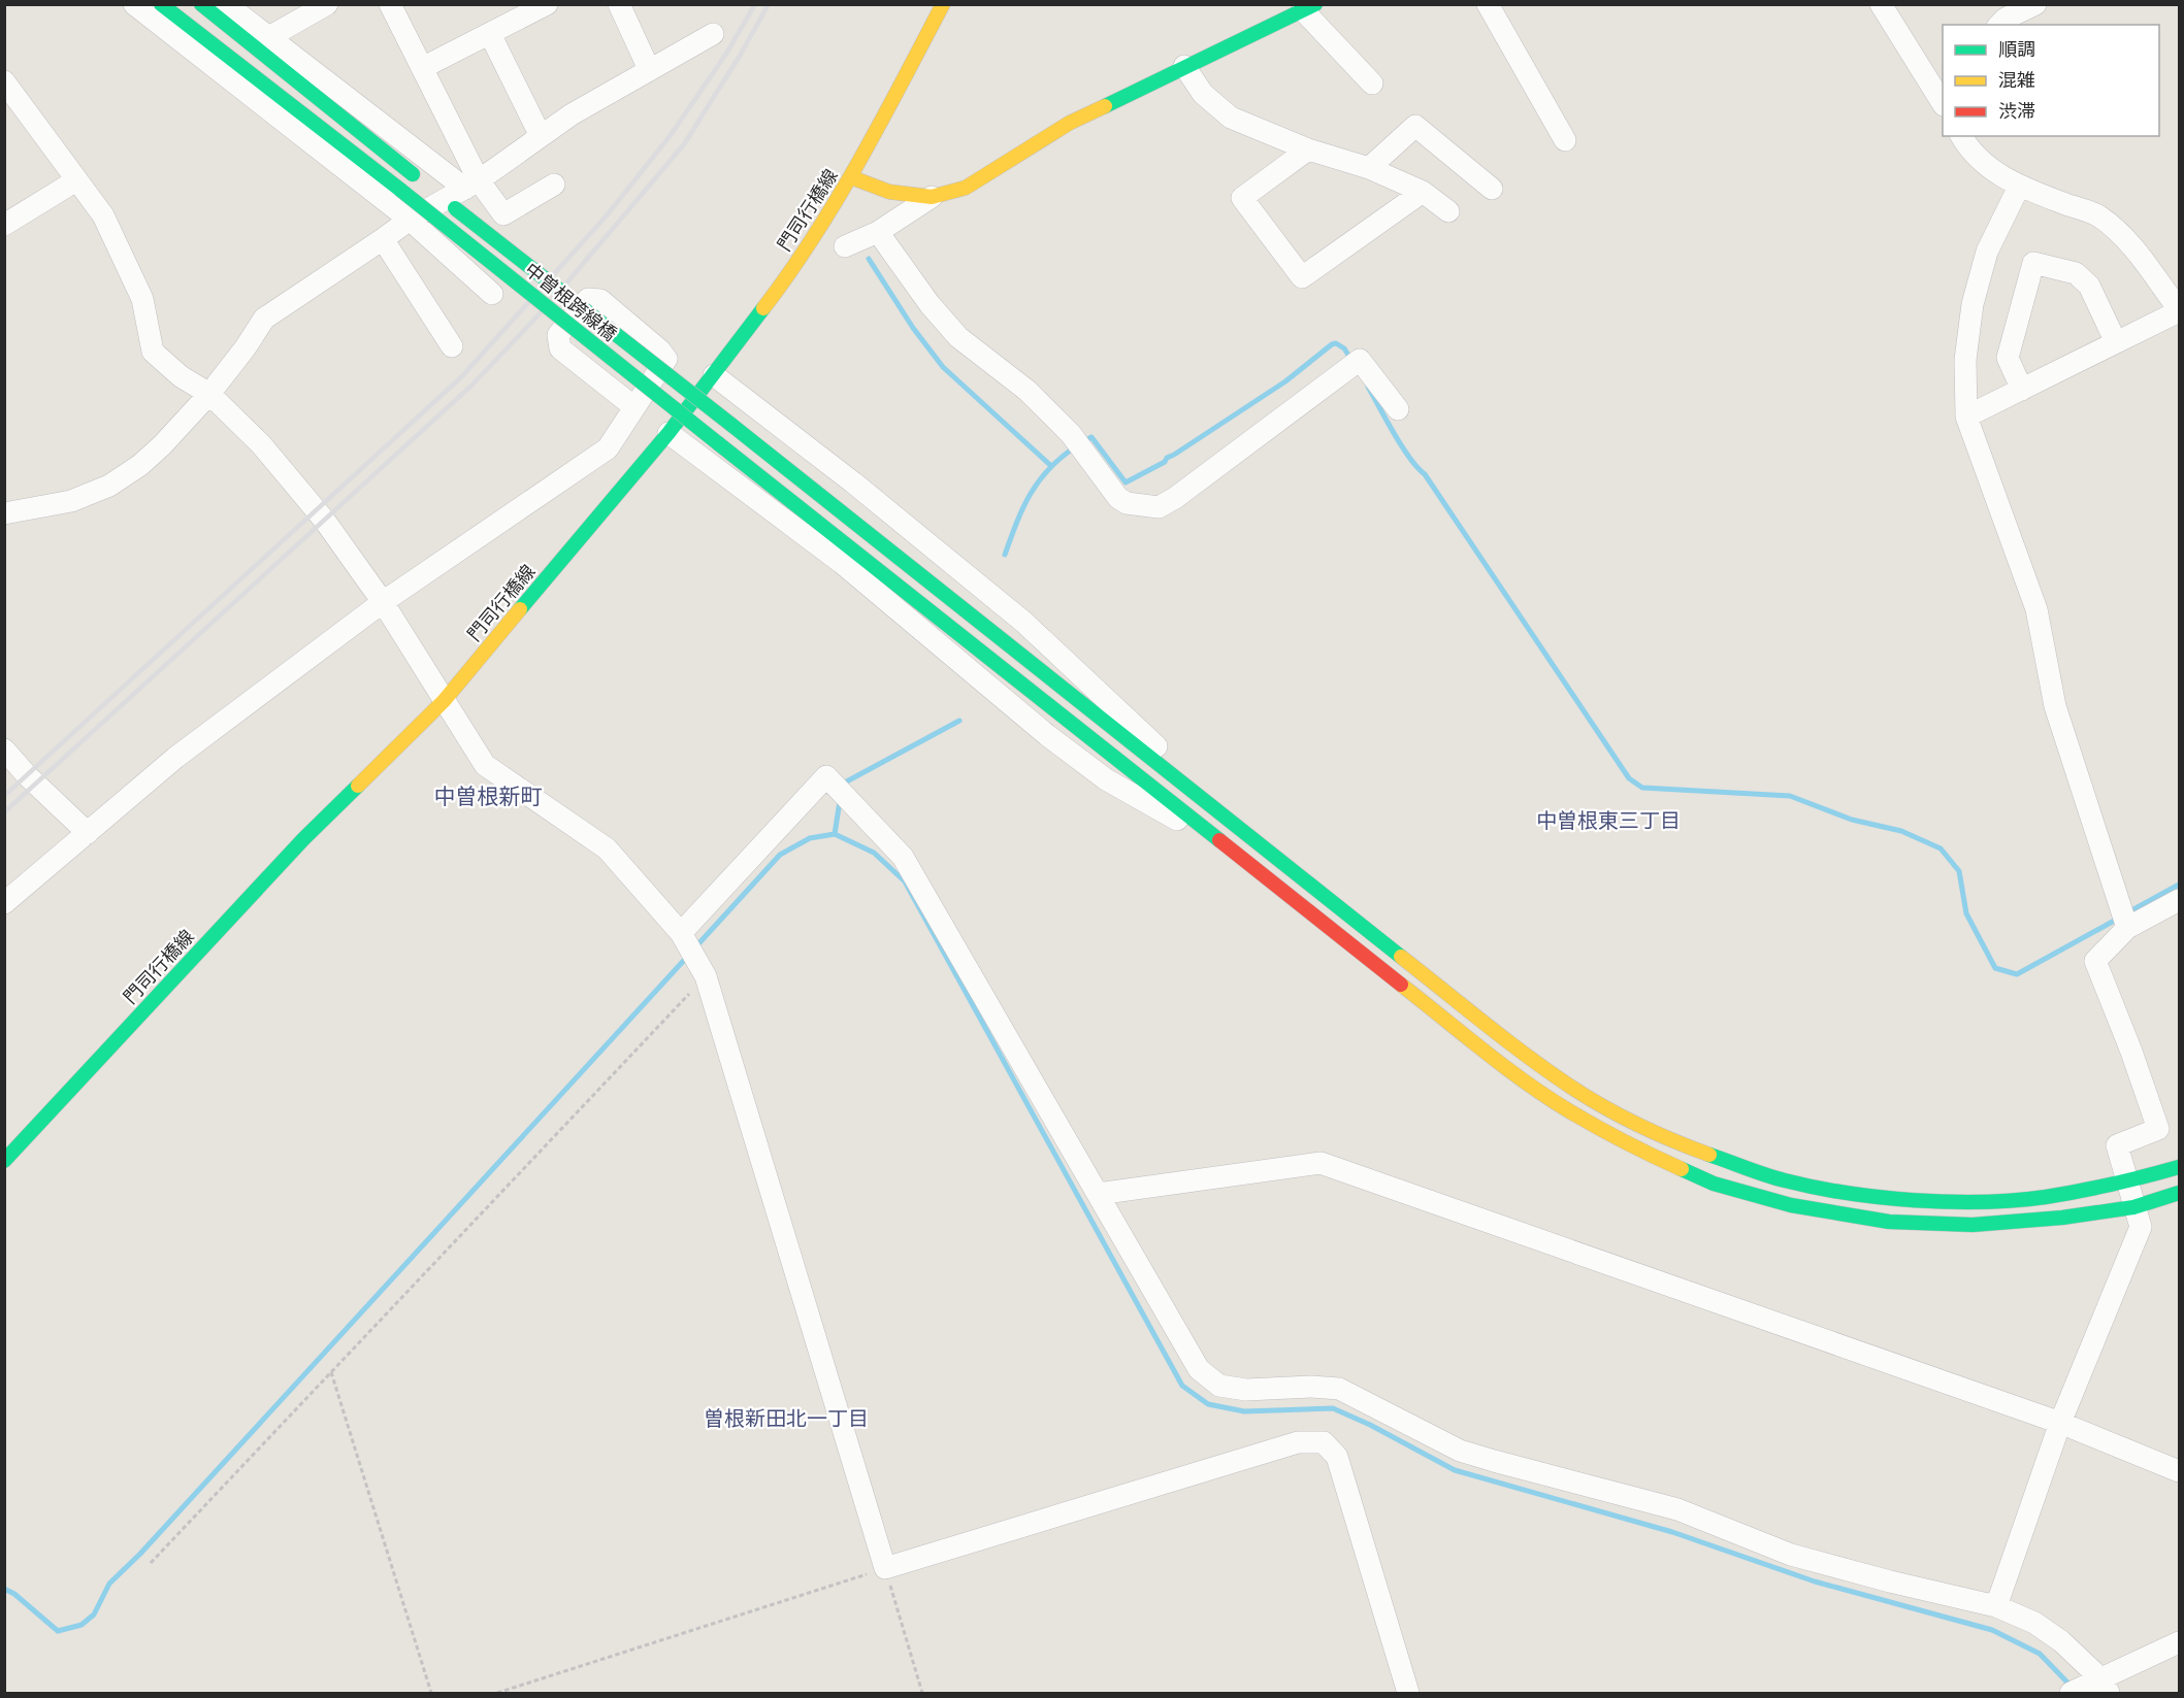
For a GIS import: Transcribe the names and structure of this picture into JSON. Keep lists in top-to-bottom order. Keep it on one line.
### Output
{"streets":{"street":["門司行橋線","中曽根跨線橋"]},"districts":["中曽根新町","中曽根東三丁目","曽根新田北一丁目"],"legend":["順調","混雑","渋滞"]}
